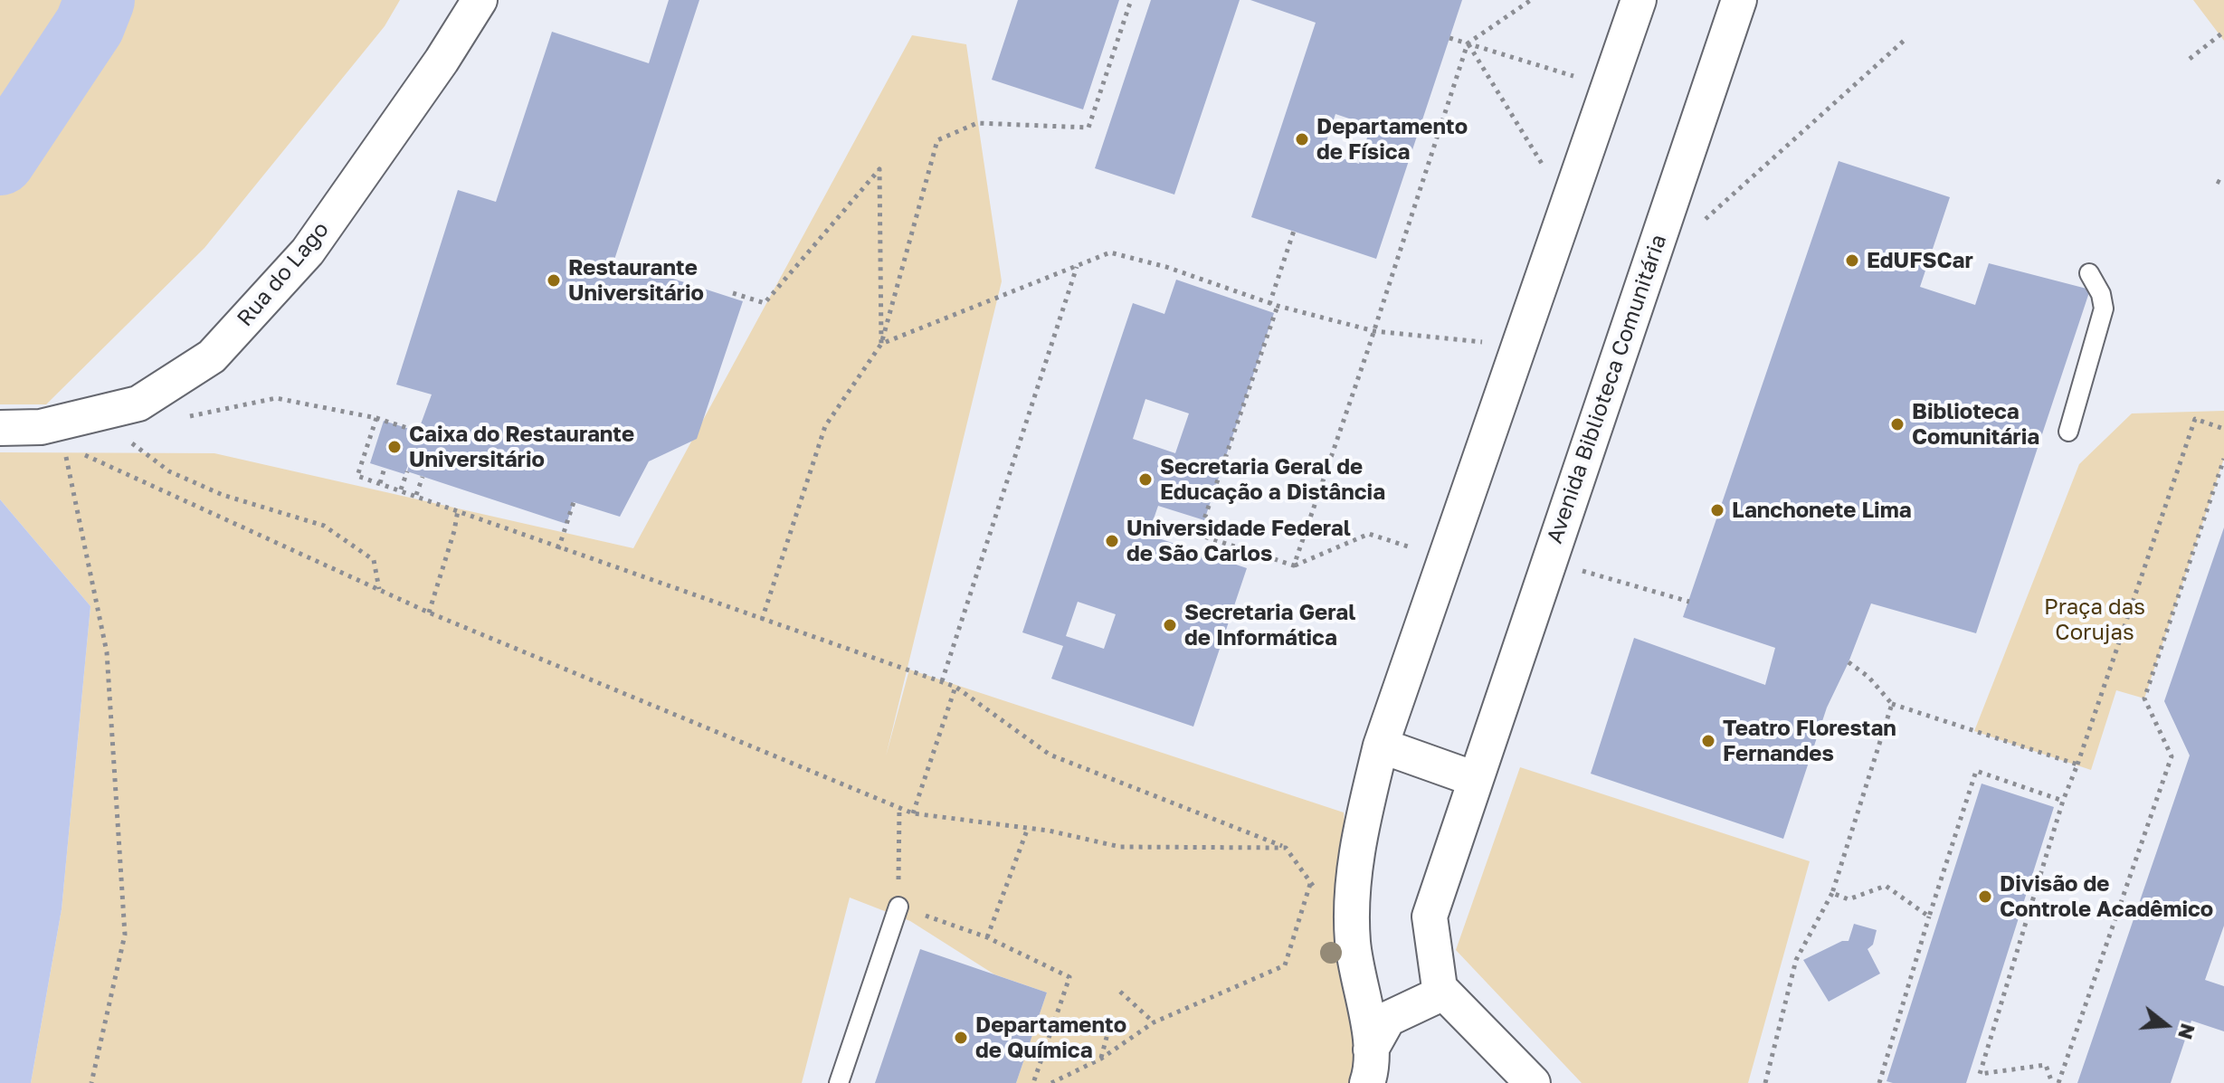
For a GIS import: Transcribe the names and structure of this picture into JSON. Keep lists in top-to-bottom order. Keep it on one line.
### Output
{"streets":{"street":["Rua do Lago","Avenida Biblioteca Comunitária"]},"parks":["Praça das Corujas"],"places":["Departamento de Física","EdUFSCar","Restaurante Universitário","Biblioteca Comunitária","Caixa do Restaurante Universitário","Secretaria Geral de Educação a Distância","Lanchonete Lima","Universidade Federal de São Carlos","Secretaria Geral de Informática","Teatro Florestan Fernandes","Divisão de Controle Acadêmico","Departamento de Química"],"north":"right"}
